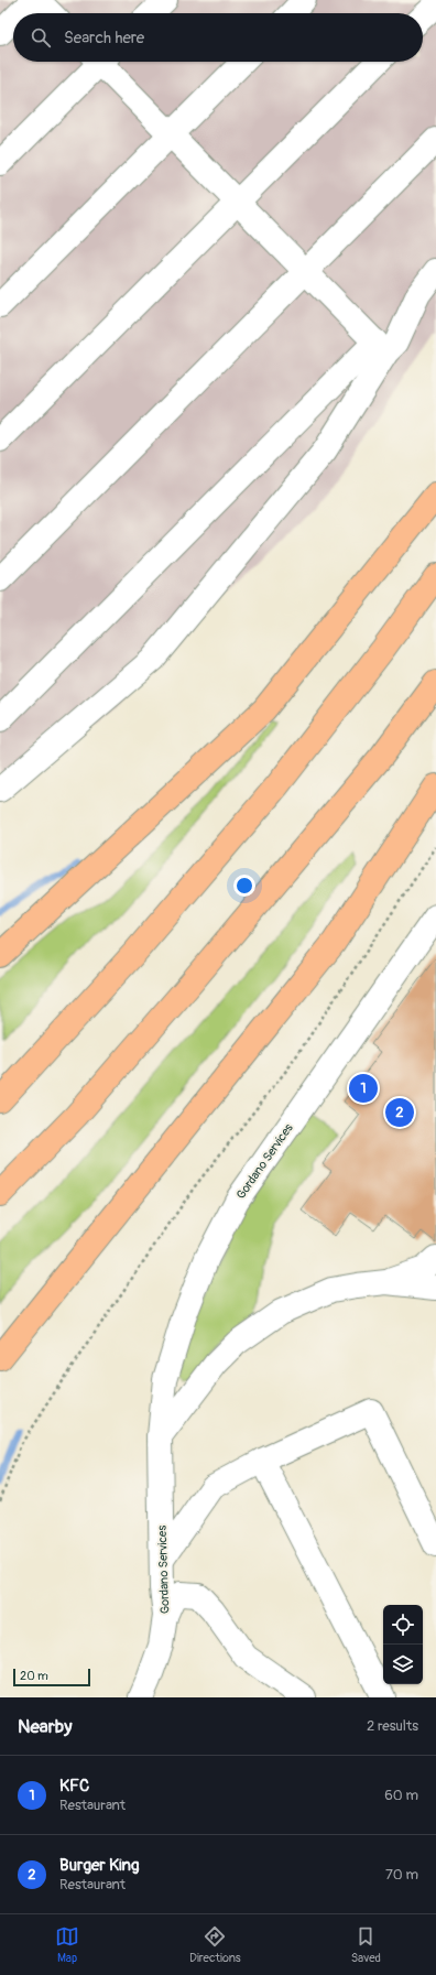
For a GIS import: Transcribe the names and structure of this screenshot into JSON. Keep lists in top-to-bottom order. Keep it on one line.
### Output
{"streets":{"lane":["Gordano Services"]},"scale_bar":"20 m","page":{"search":"Search here","pins":["1","2"],"scale":"20 m","heading":["Nearby","2 results"],"list":[{"mark":"1","name":"KFC","note":"Restaurant","value":"60 m"},{"mark":"2","name":"Burger King","note":"Restaurant","value":"70 m"}],"nav":["Map","Directions","Saved"]}}
